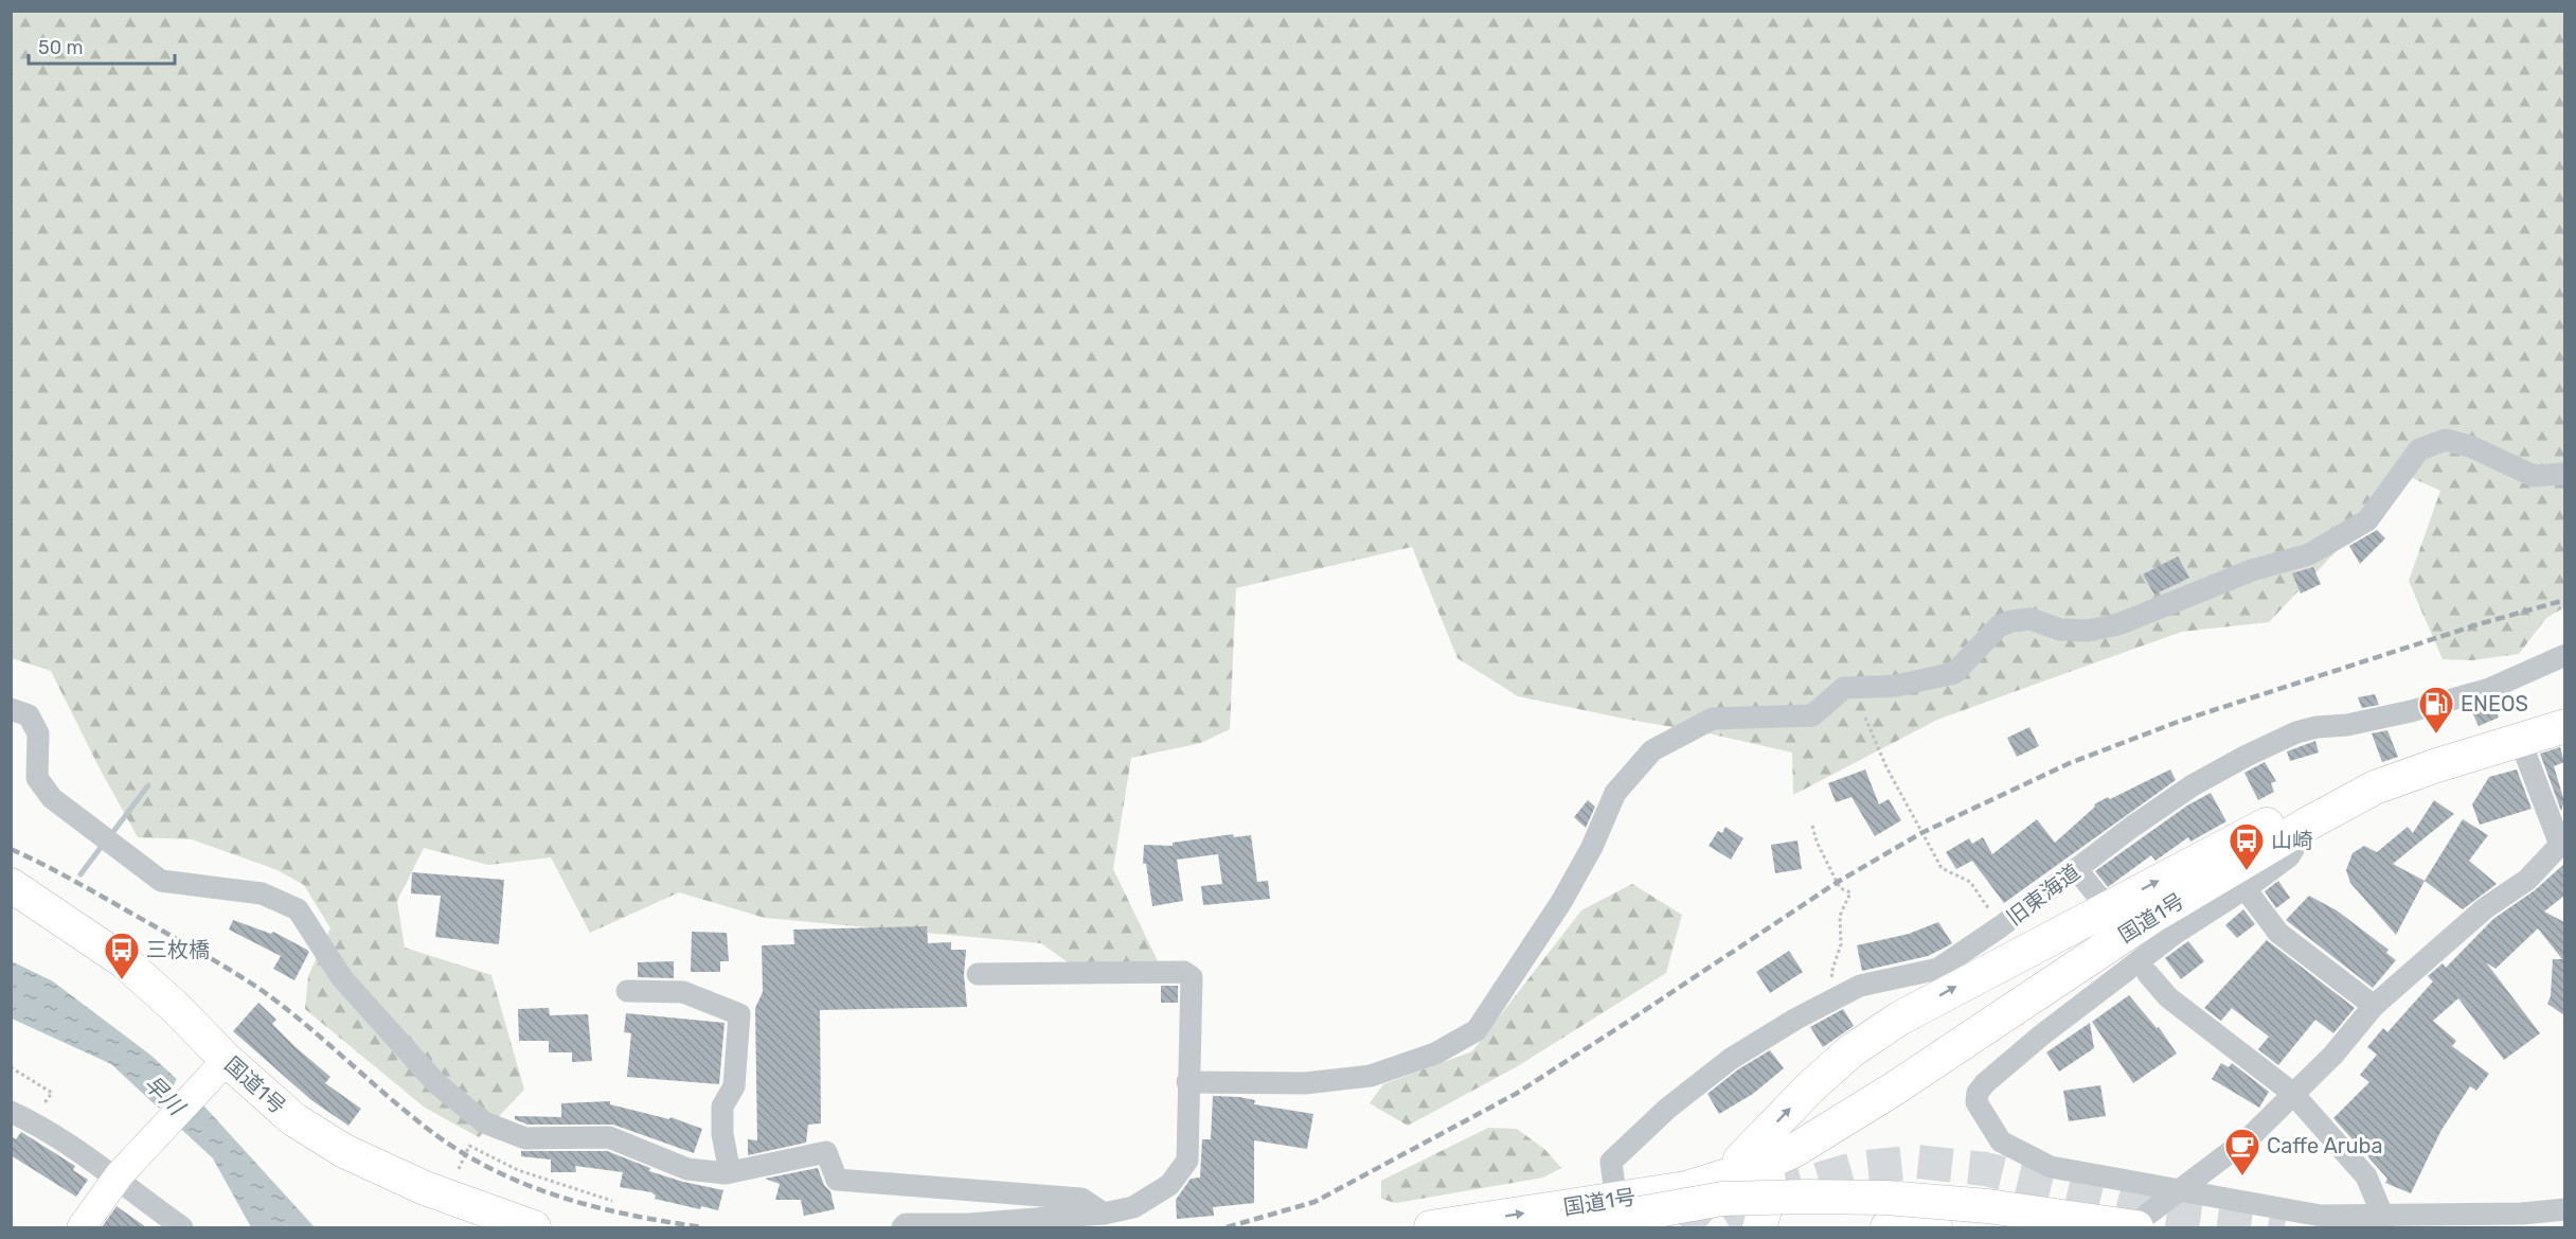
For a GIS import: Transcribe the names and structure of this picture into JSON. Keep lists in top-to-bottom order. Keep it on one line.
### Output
{"streets":{"highway":["国道1号"],"street":["旧東海道"]},"crossings":[["旧東海道","国道1号"]],"water":["早川"],"places":{"fuel station":["ENEOS"],"bus stop":["山崎","三枚橋"],"cafe":["Caffe Aruba"]},"scale_bar":"50 m"}
